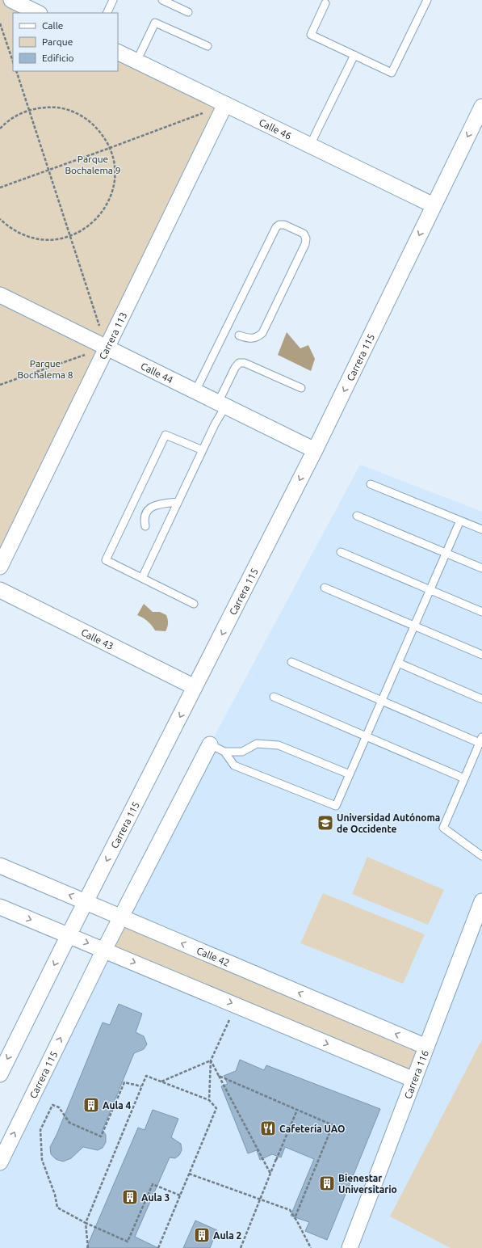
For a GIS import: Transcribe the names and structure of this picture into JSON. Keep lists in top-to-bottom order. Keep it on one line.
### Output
{"streets":{"street":["Calle 46","Carrera 113","Carrera 115","Calle 44","Calle 43","Calle 42","Carrera 116"]},"crossings":[["Calle 46","Carrera 113"],["Calle 46","Carrera 115"],["Carrera 113","Calle 44"],["Carrera 115","Calle 44"],["Carrera 115","Calle 43"],["Carrera 115","Calle 42"],["Calle 42","Carrera 116"]],"parks":["Parque Bochalema 9","Parque Bochalema 8"],"places":{"school or university":["Universidad Autónoma de Occidente"],"building":["Aula 4","Bienestar Universitario","Aula 3","Aula 2"],"restaurant":["Cafetería UAO"]},"legend":["Calle","Parque","Edificio"]}
